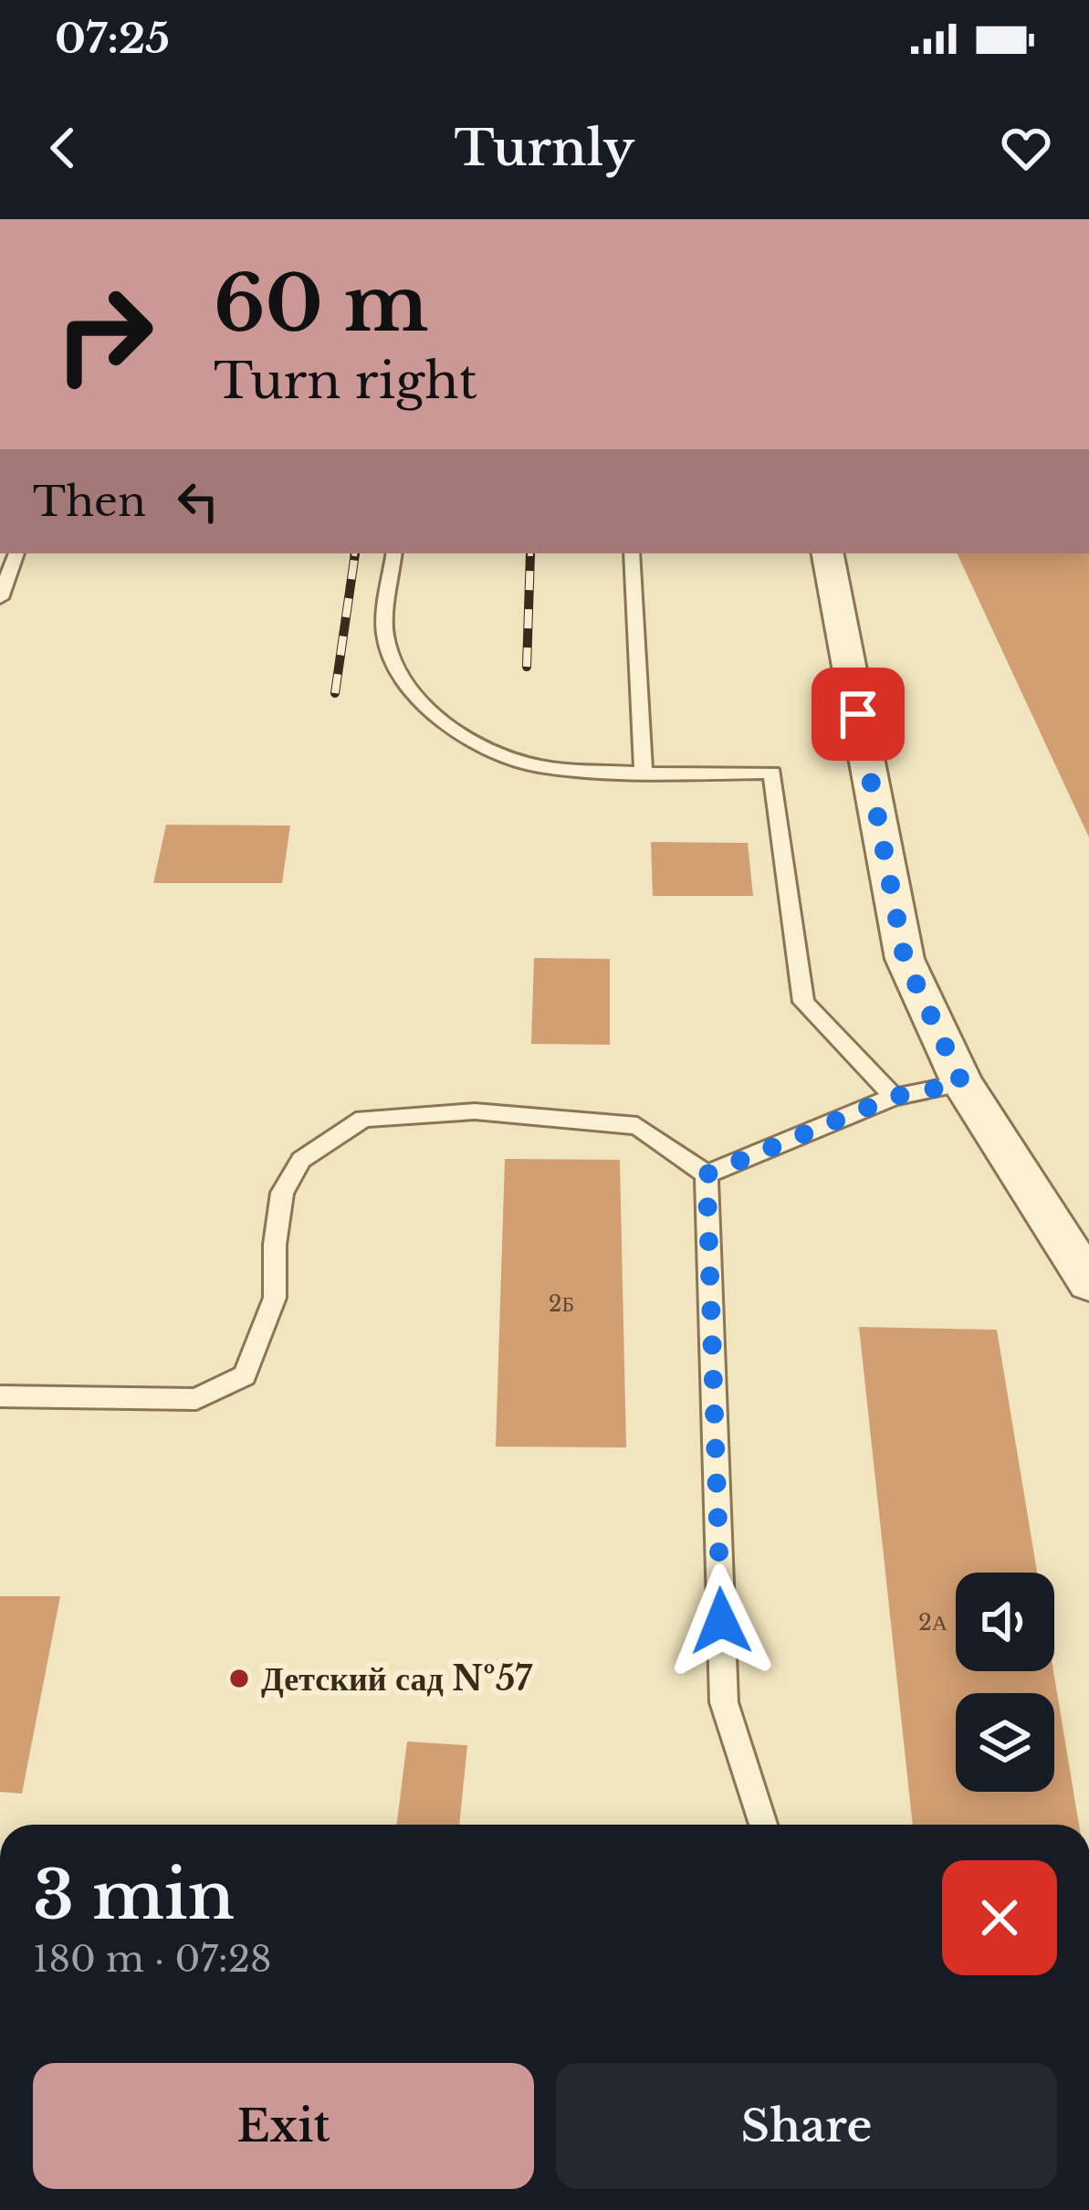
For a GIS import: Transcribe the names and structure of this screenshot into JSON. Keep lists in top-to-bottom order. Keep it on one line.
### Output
{"places":["Детский сад №57"],"house_numbers":["2Б","2А"],"page":{"status":"07:25","header":"Turnly","turn":["60 m","Turn right"],"then":"Then","heading":["3 min","180 m · 07:28"],"buttons":["Exit","Share"]}}
